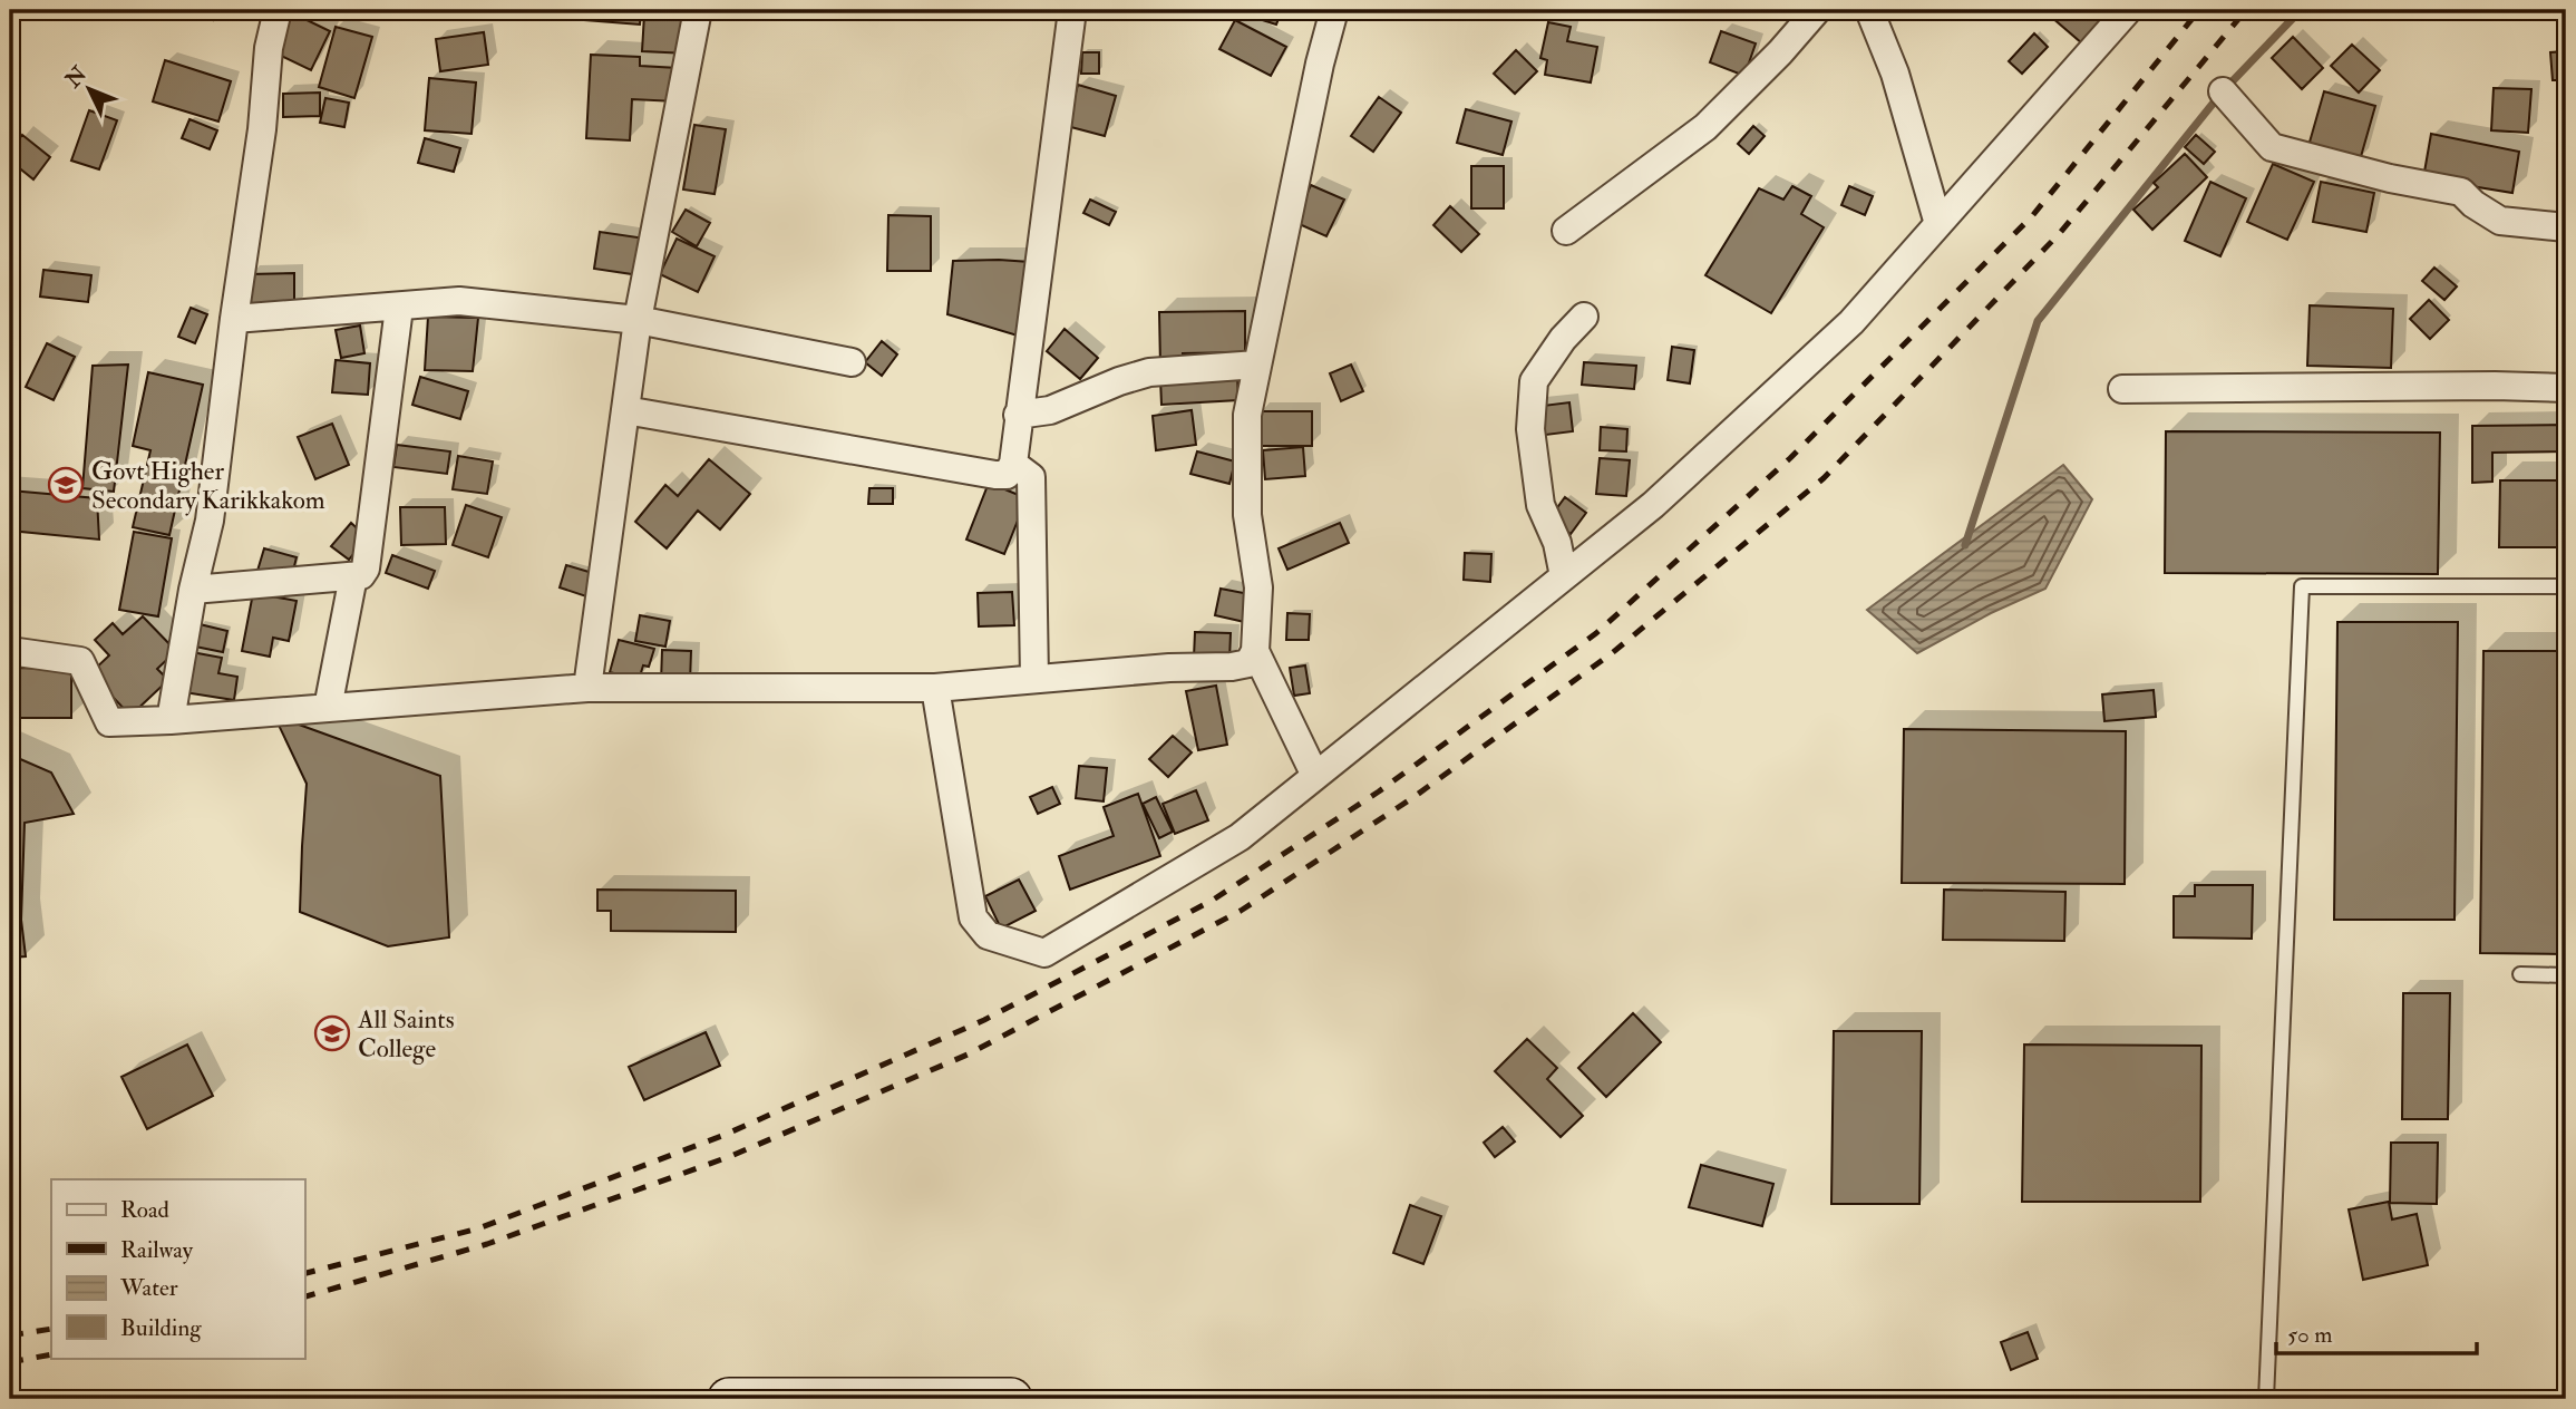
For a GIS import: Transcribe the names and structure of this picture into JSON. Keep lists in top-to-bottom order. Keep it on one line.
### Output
{"places":{"school or university":["Govt Higher Secondary Karikkakom","All Saints College"]},"legend":["Road","Railway","Water","Building"],"scale_bar":"50 m","north":"top left"}
